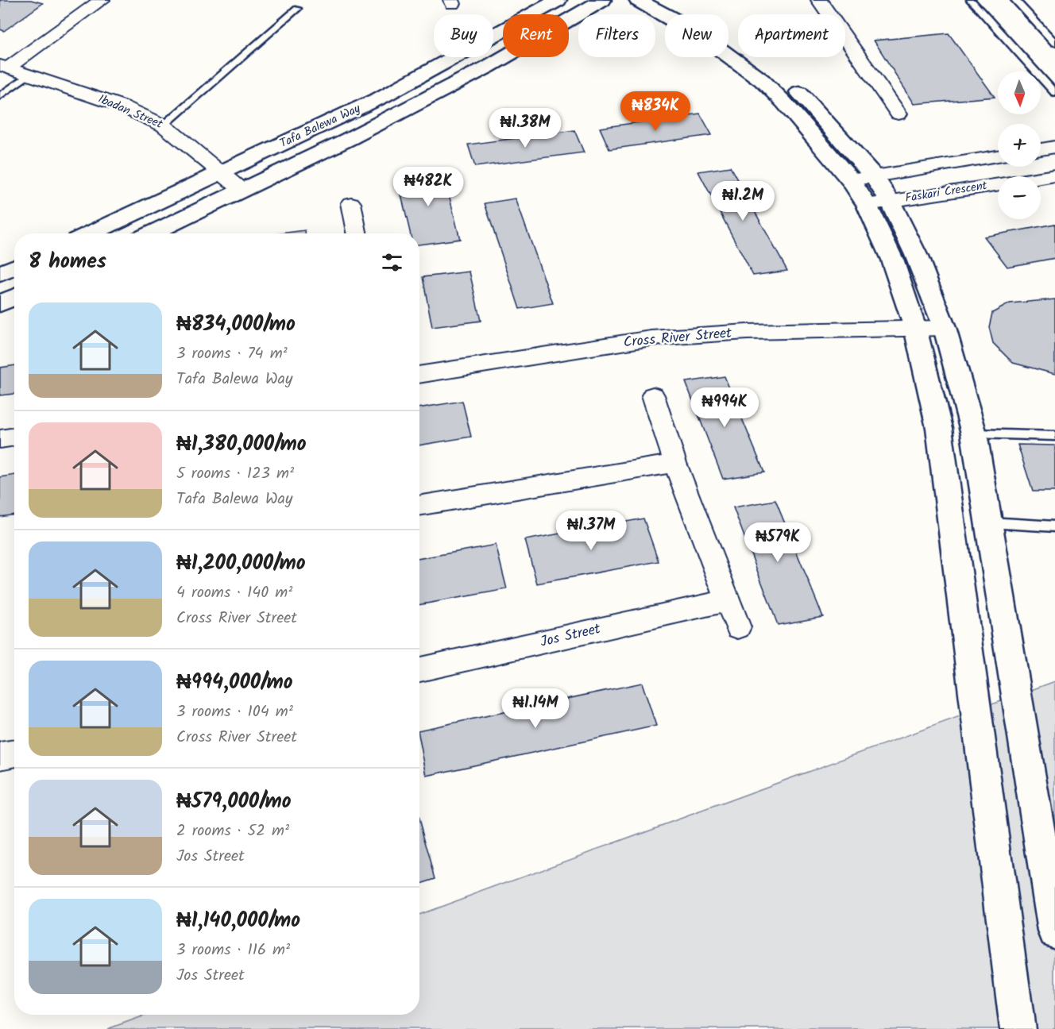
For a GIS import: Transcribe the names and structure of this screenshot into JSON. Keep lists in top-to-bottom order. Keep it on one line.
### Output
{"streets":{"street":["Ibadan Street","Tafa Balewa Way","Faskari Crescent","Cross River Street","Jos Street"]},"crossings":[["Ibadan Street","Tafa Balewa Way"]],"north":"bottom","page":{"chip":["Buy","Rent","Filters","New","Apartment"],"map_buttons":["+","−"],"price":["₦834K","₦1.38M","₦482K","₦1.2M","₦994K","₦1.37M","₦579K","₦1.14M"],"heading":"8 homes","list":[{"name":"₦834,000/mo","note":"3 rooms · 74 m² · Tafa Balewa Way"},{"name":"₦1,380,000/mo","note":"5 rooms · 123 m² · Tafa Balewa Way"},{"name":"₦1,200,000/mo","note":"4 rooms · 140 m² · Cross River Street"},{"name":"₦994,000/mo","note":"3 rooms · 104 m² · Cross River Street"},{"name":"₦579,000/mo","note":"2 rooms · 52 m² · Jos Street"},{"name":"₦1,140,000/mo","note":"3 rooms · 116 m² · Jos Street"}]}}
